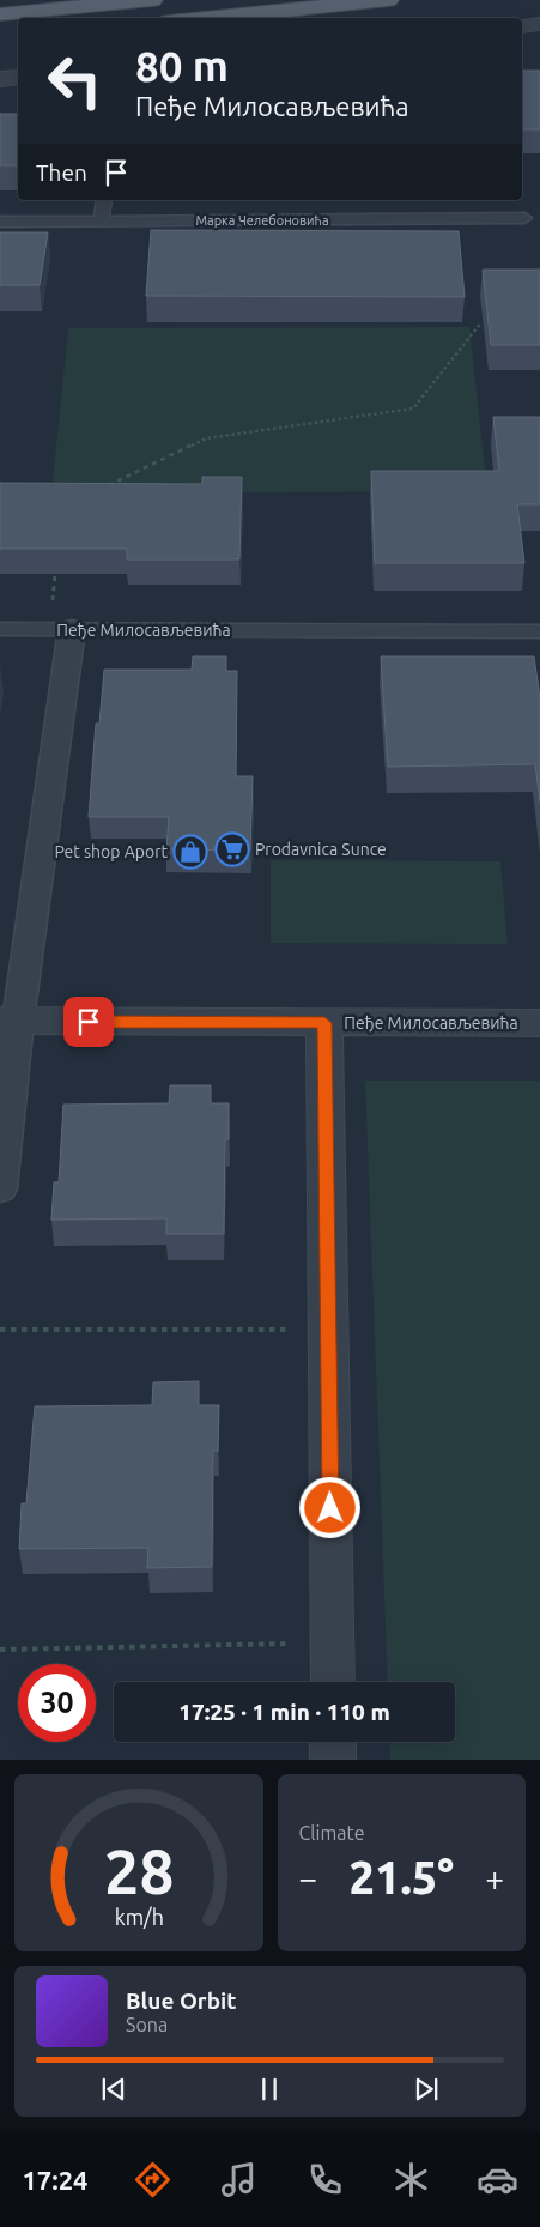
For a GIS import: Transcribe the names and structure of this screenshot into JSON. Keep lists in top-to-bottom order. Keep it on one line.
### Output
{"streets":{"street":["Пеђе Милосављевића"],"lane":["Марка Челебоновића"]},"places":{"supermarket":["Prodavnica Sunce"],"shop":["Pet shop Aport"]},"page":{"turn":["80 m","Пеђе Милосављевића"],"then":"Then","limit":"30","trip":"17:25 · 1 min · 110 m","tile":"Climate","heat":["−","21.5°","+"],"song":["Blue Orbit","Sona"],"tabs":"17:24","gauge":["28","km/h"]}}
